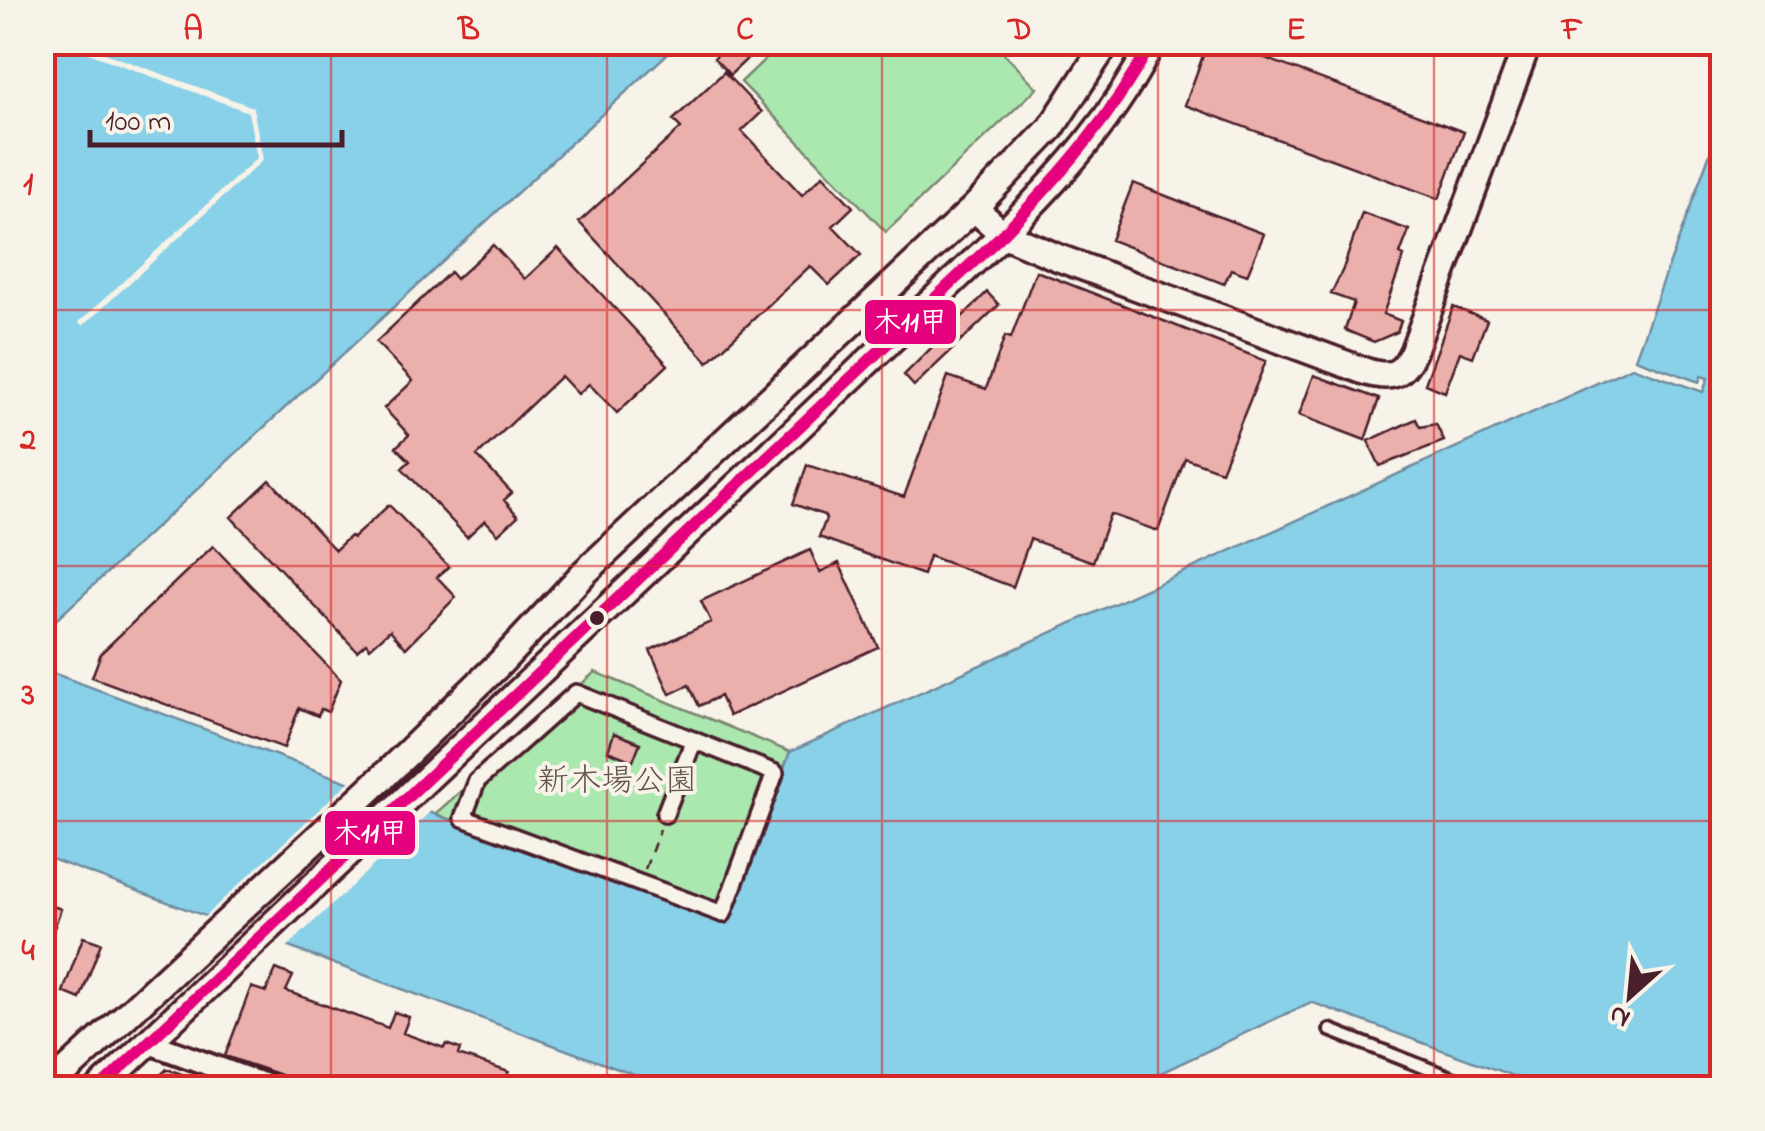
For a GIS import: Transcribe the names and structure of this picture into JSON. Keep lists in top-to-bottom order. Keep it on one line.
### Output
{"parks":["新木場公園"],"lines":["transit line 木11甲"],"scale_bar":"100 m","north":"bottom left","grid":{"columns":["A","B","C","D","E","F"],"rows":["1","2","3","4"]}}
